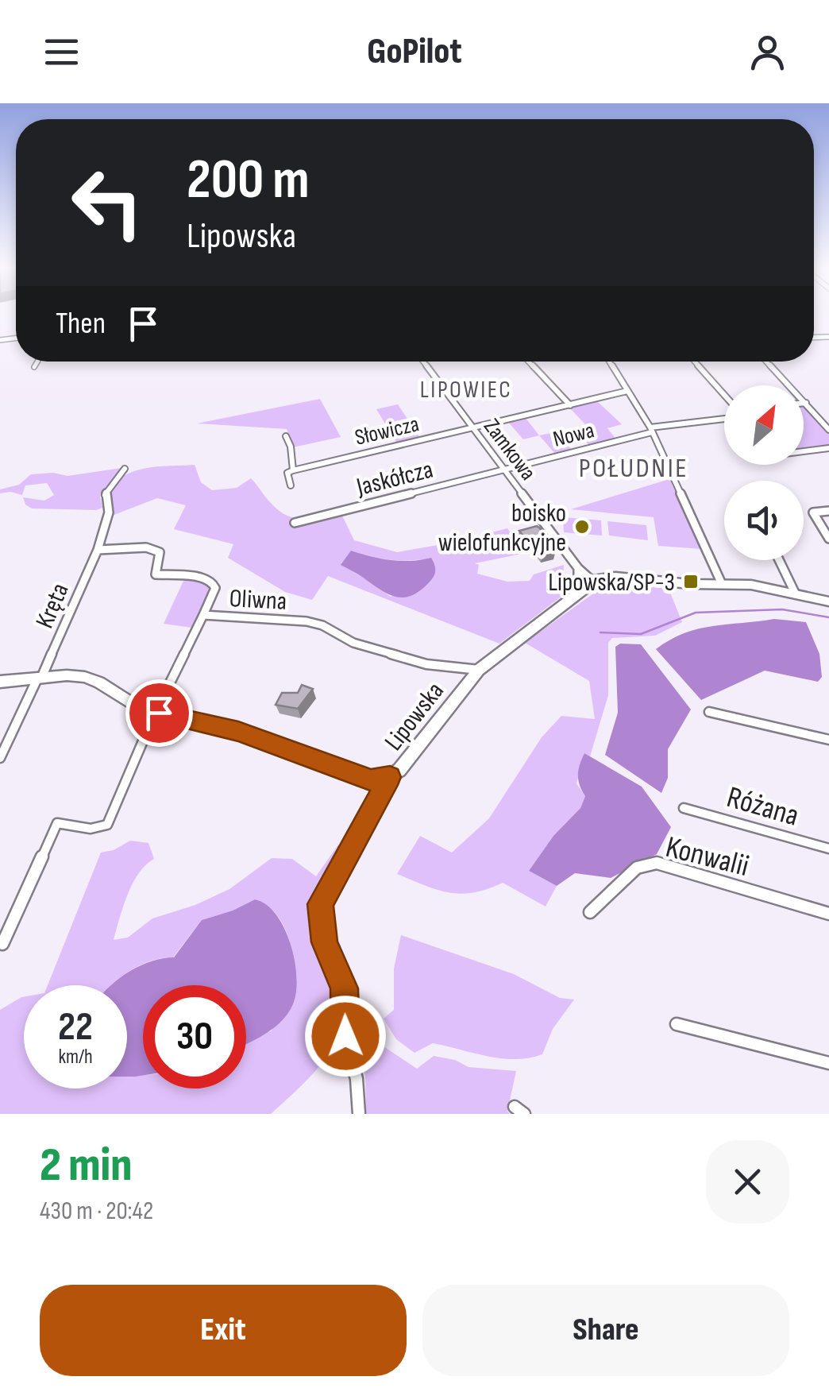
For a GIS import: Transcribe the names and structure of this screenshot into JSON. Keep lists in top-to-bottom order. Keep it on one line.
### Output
{"streets":{"street":["Słowicza","Nowa","Zamkowa","Jaskółcza","Oliwna","Kręta","Lipowska","Różana","Konwalii"]},"crossings":[["Słowicza","Zamkowa"],["Nowa","Zamkowa"],["Nowa","Jaskółcza"],["Zamkowa","Jaskółcza"],["Zamkowa","Lipowska"],["Oliwna","Kręta"],["Oliwna","Lipowska"],["Kręta","Lipowska"]],"districts":["LIPOWIEC","POŁUDNIE"],"places":{"other":["boisko wielofunkcyjne"],"transit":["Lipowska/SP-3"]},"north":"top right","page":{"header":"GoPilot","turn":["200 m","Lipowska"],"then":"Then","speed":"22 km/h","limit":"30","heading":["2 min","430 m · 20:42"],"buttons":["Exit","Share"]}}
